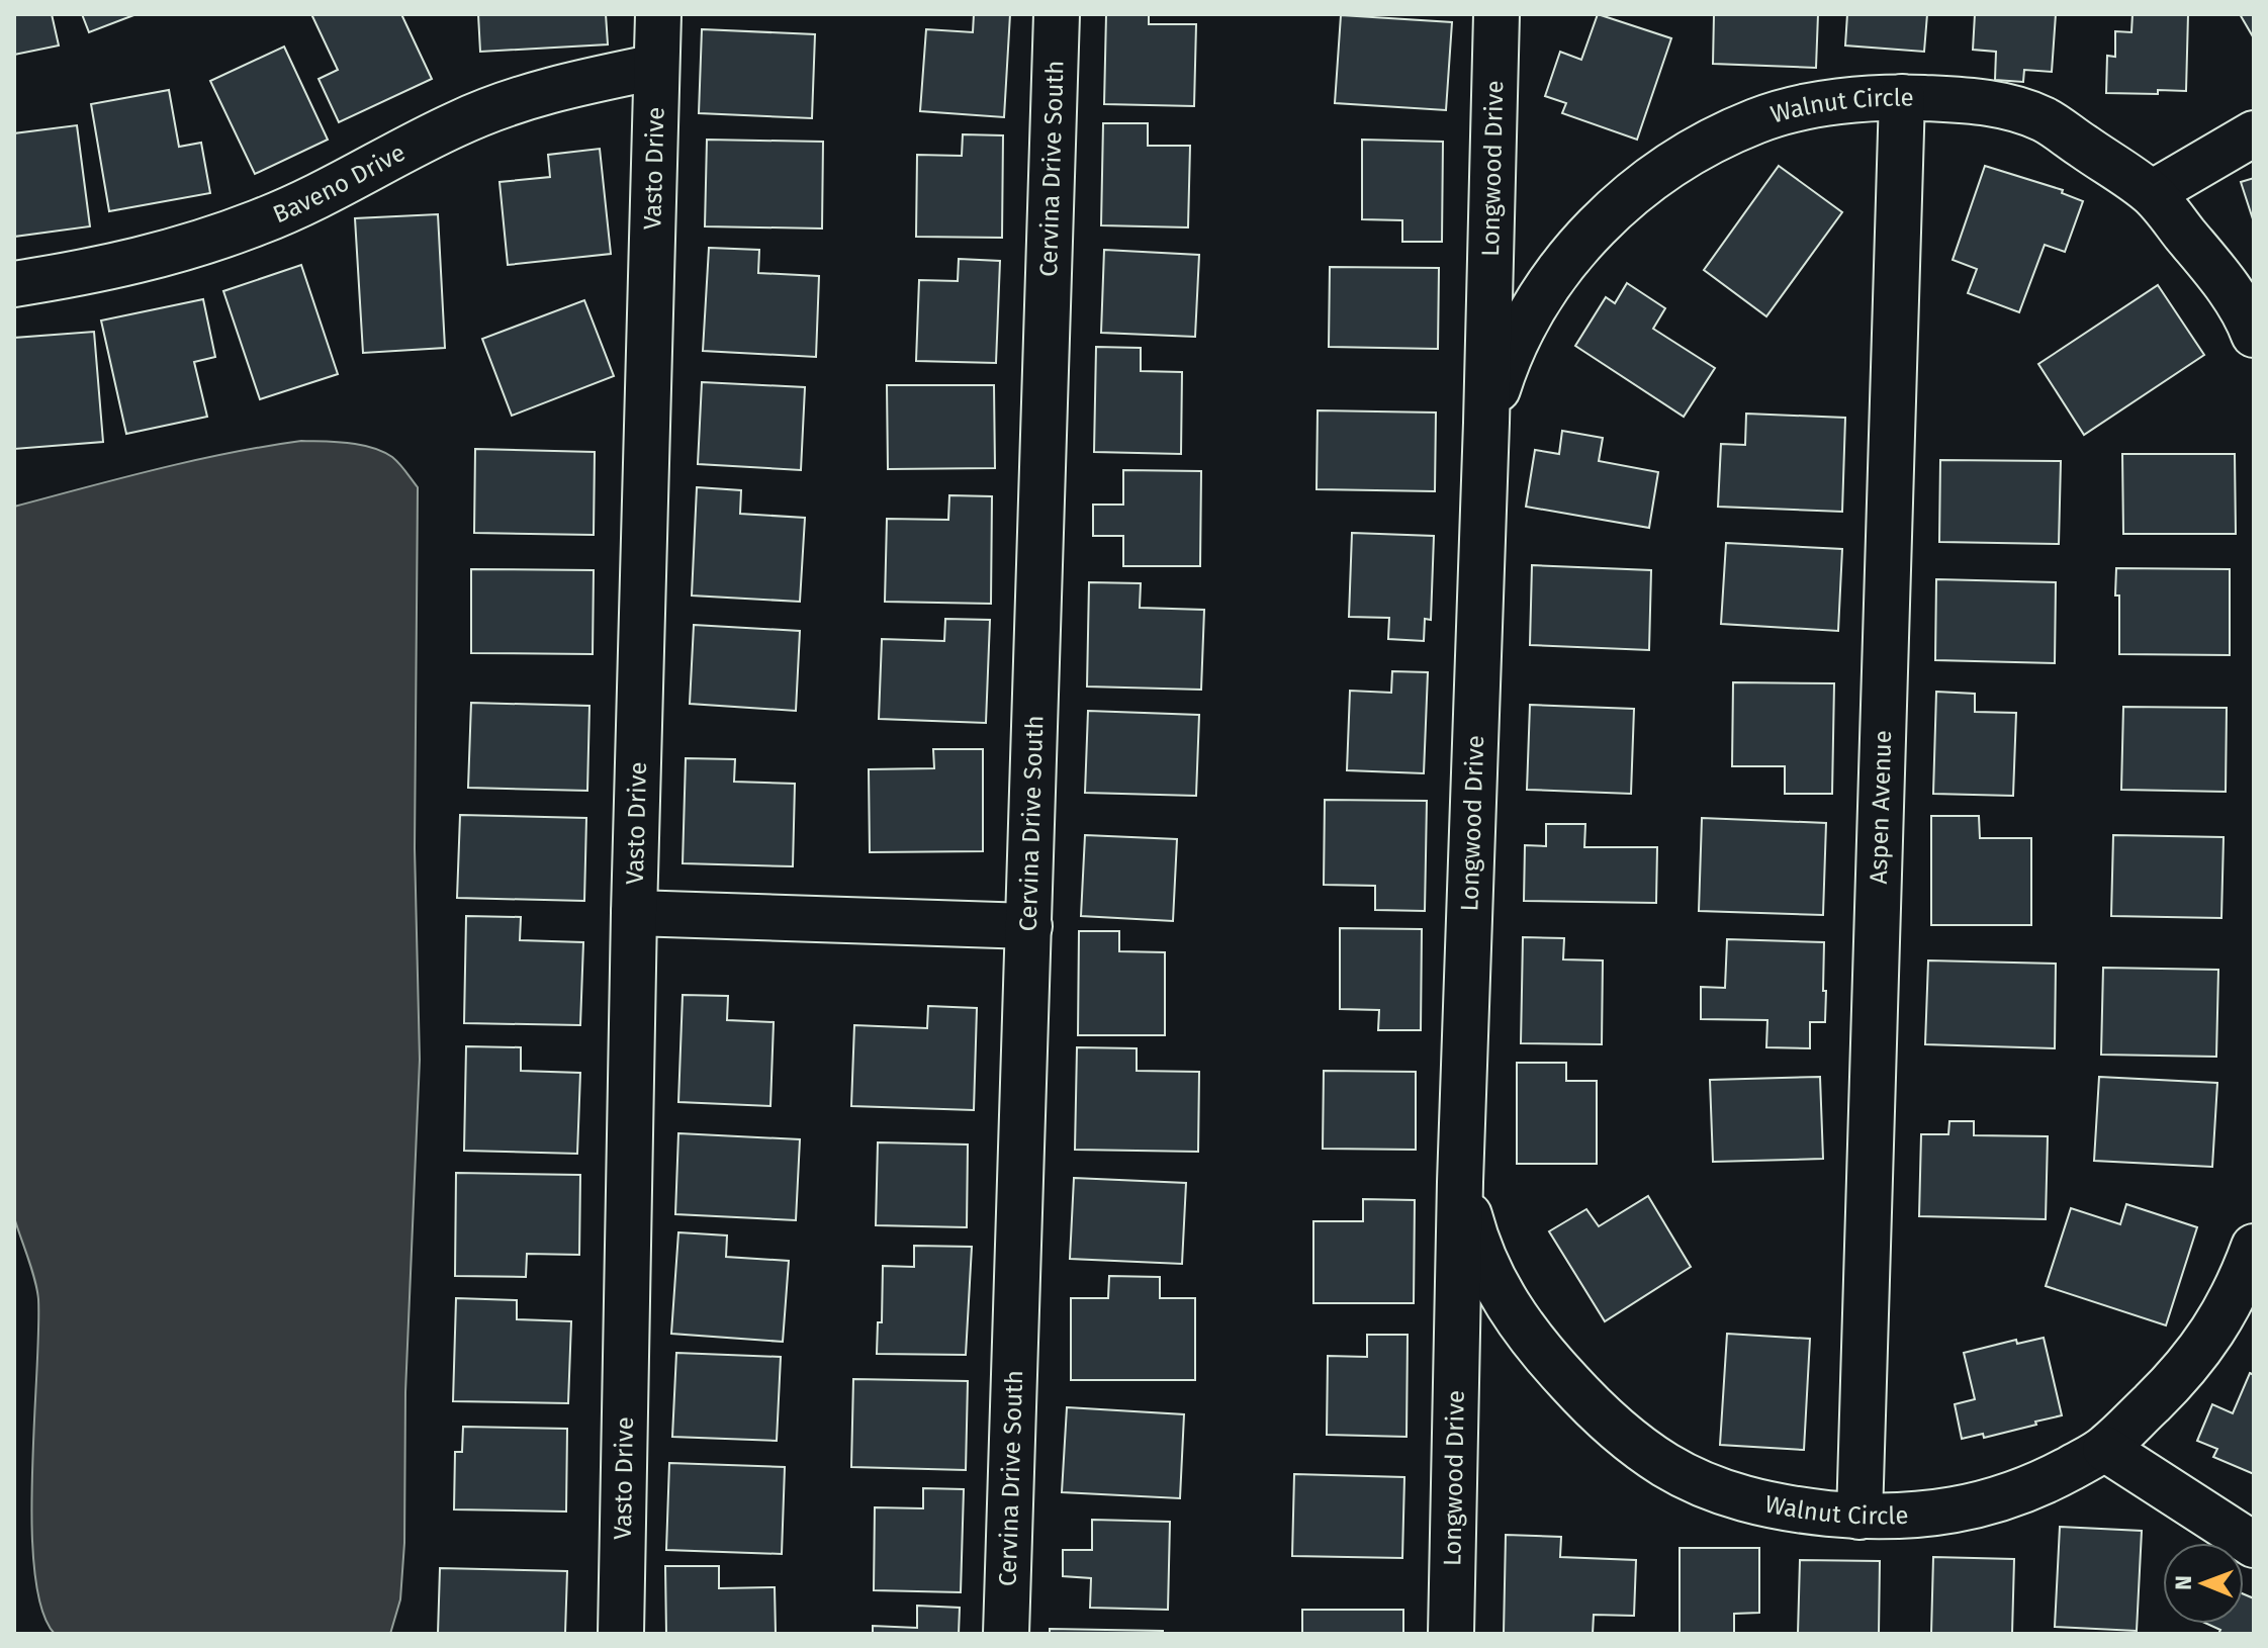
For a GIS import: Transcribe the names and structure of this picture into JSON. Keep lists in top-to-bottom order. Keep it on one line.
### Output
{"streets":{"street":["Walnut Circle","Vasto Drive","Cervina Drive South","Longwood Drive","Baveno Drive","Aspen Avenue"]},"crossings":[["Walnut Circle","Longwood Drive"],["Walnut Circle","Aspen Avenue"],["Vasto Drive","Baveno Drive"]],"north":"left"}
